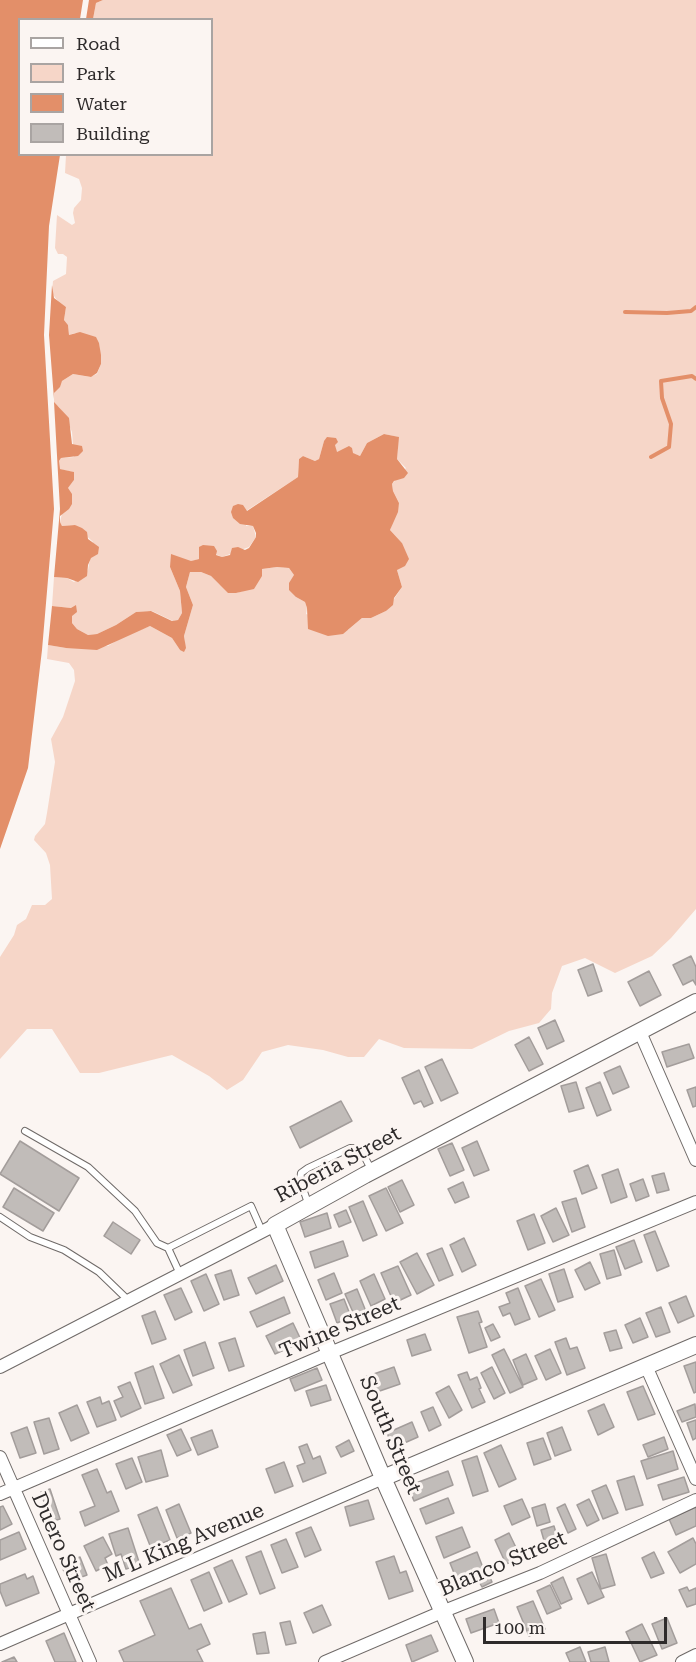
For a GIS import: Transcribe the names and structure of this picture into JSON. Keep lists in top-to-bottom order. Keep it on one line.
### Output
{"streets":{"street":["Riberia Street","Twine Street","South Street","M L King Avenue","Duero Street","Blanco Street"]},"crossings":[["Riberia Street","South Street"],["Twine Street","South Street"],["Twine Street","Duero Street"],["South Street","M L King Avenue"],["South Street","Blanco Street"],["M L King Avenue","Duero Street"]],"legend":["Road","Park","Water","Building"],"scale_bar":"100 m"}
